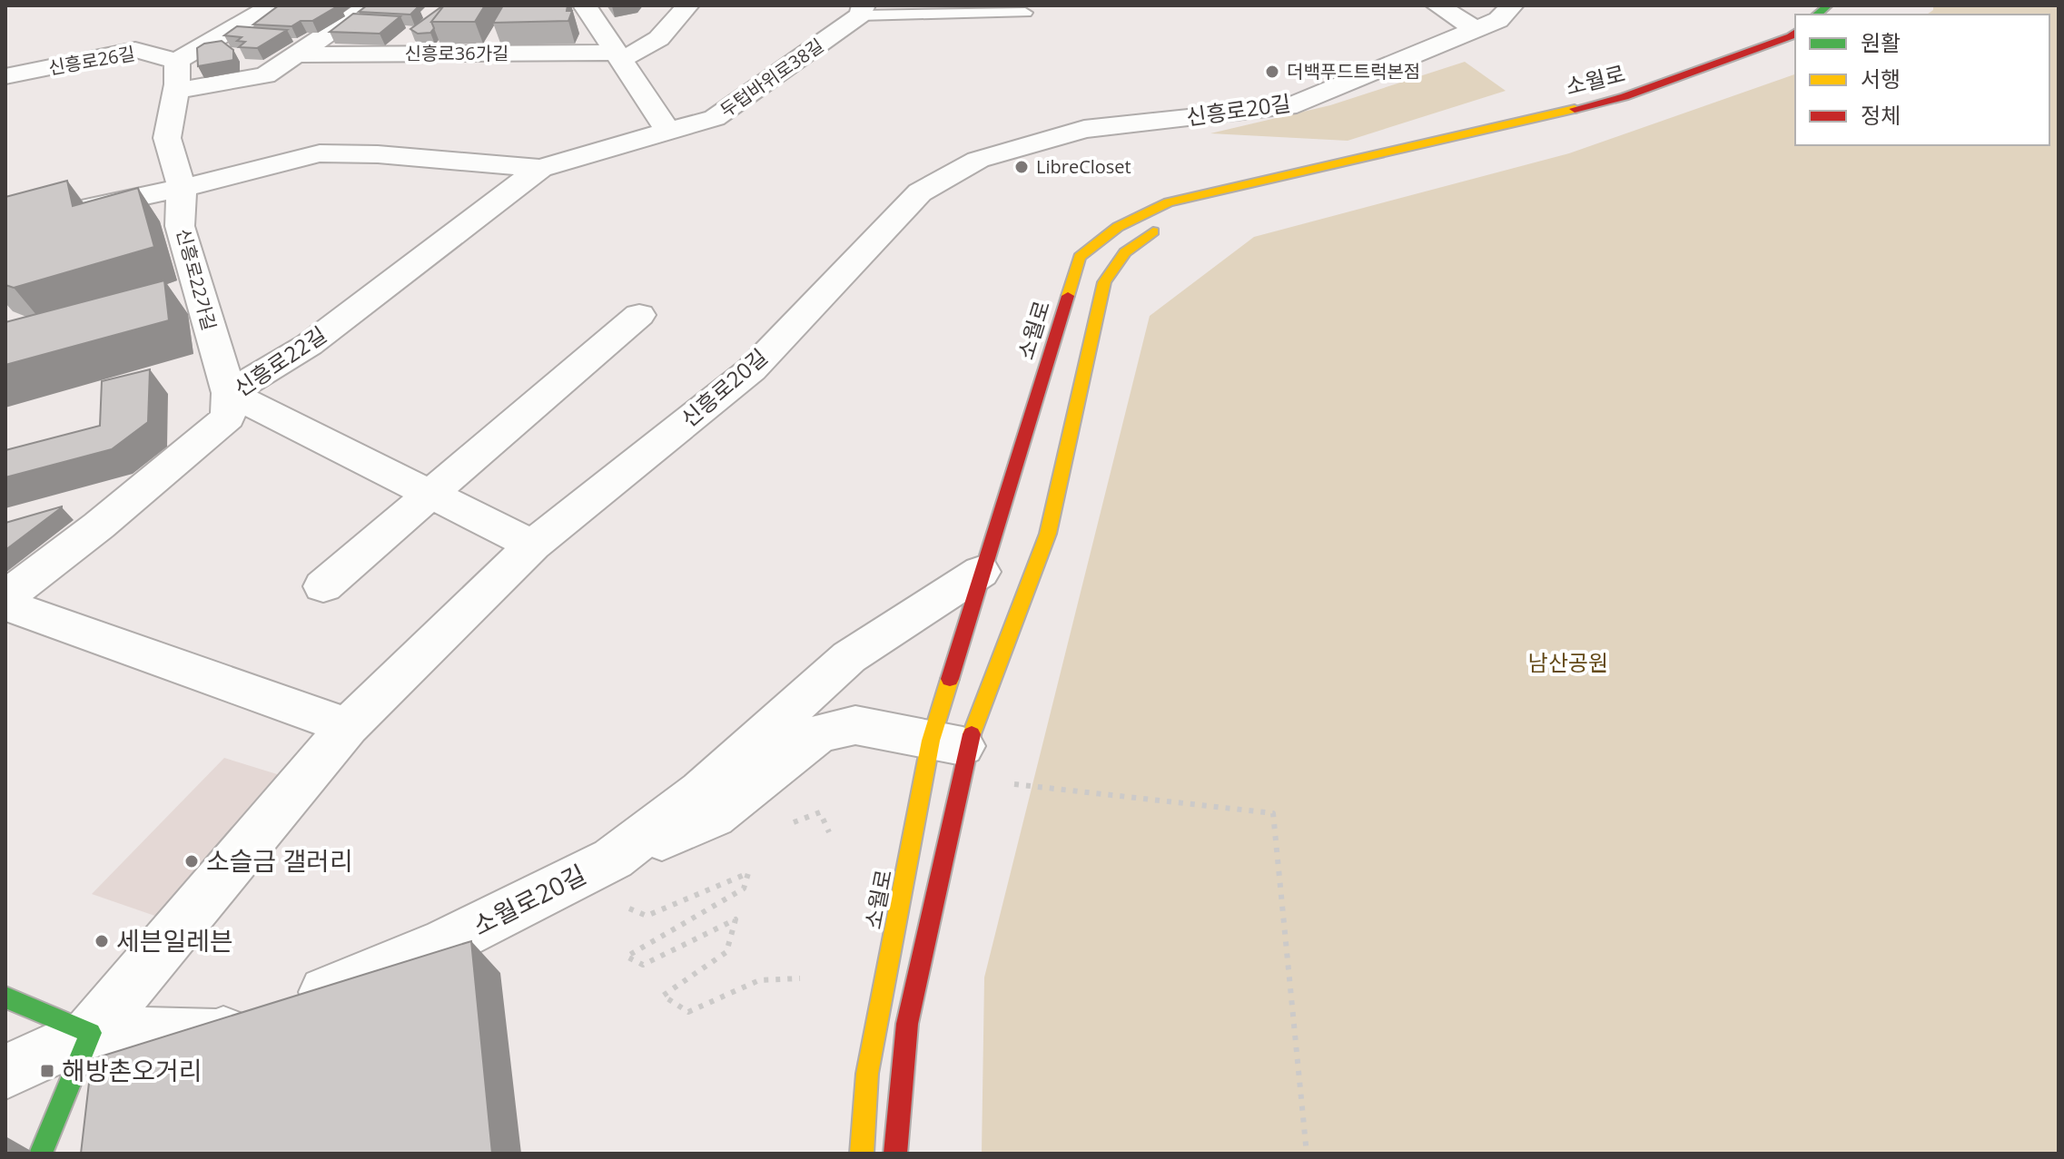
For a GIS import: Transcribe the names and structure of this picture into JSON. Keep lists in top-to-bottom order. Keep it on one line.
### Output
{"streets":{"main road":["소월로"],"street":["신흥로36가길","신흥로26길","두텁바위로38길","신흥로20길","신흥로22가길","신흥로22길","소월로20길"]},"crossings":[["신흥로26길","신흥로22가길"],["두텁바위로38길","신흥로22길"],["소월로","소월로20길"],["신흥로20길","소월로20길"],["신흥로22가길","신흥로22길"]],"parks":["남산공원"],"places":{"other":["더백푸드트럭본점","LibreCloset","소슬금 갤러리","세븐일레븐"],"transit":["해방촌오거리"]},"legend":["원활","서행","정체"]}
